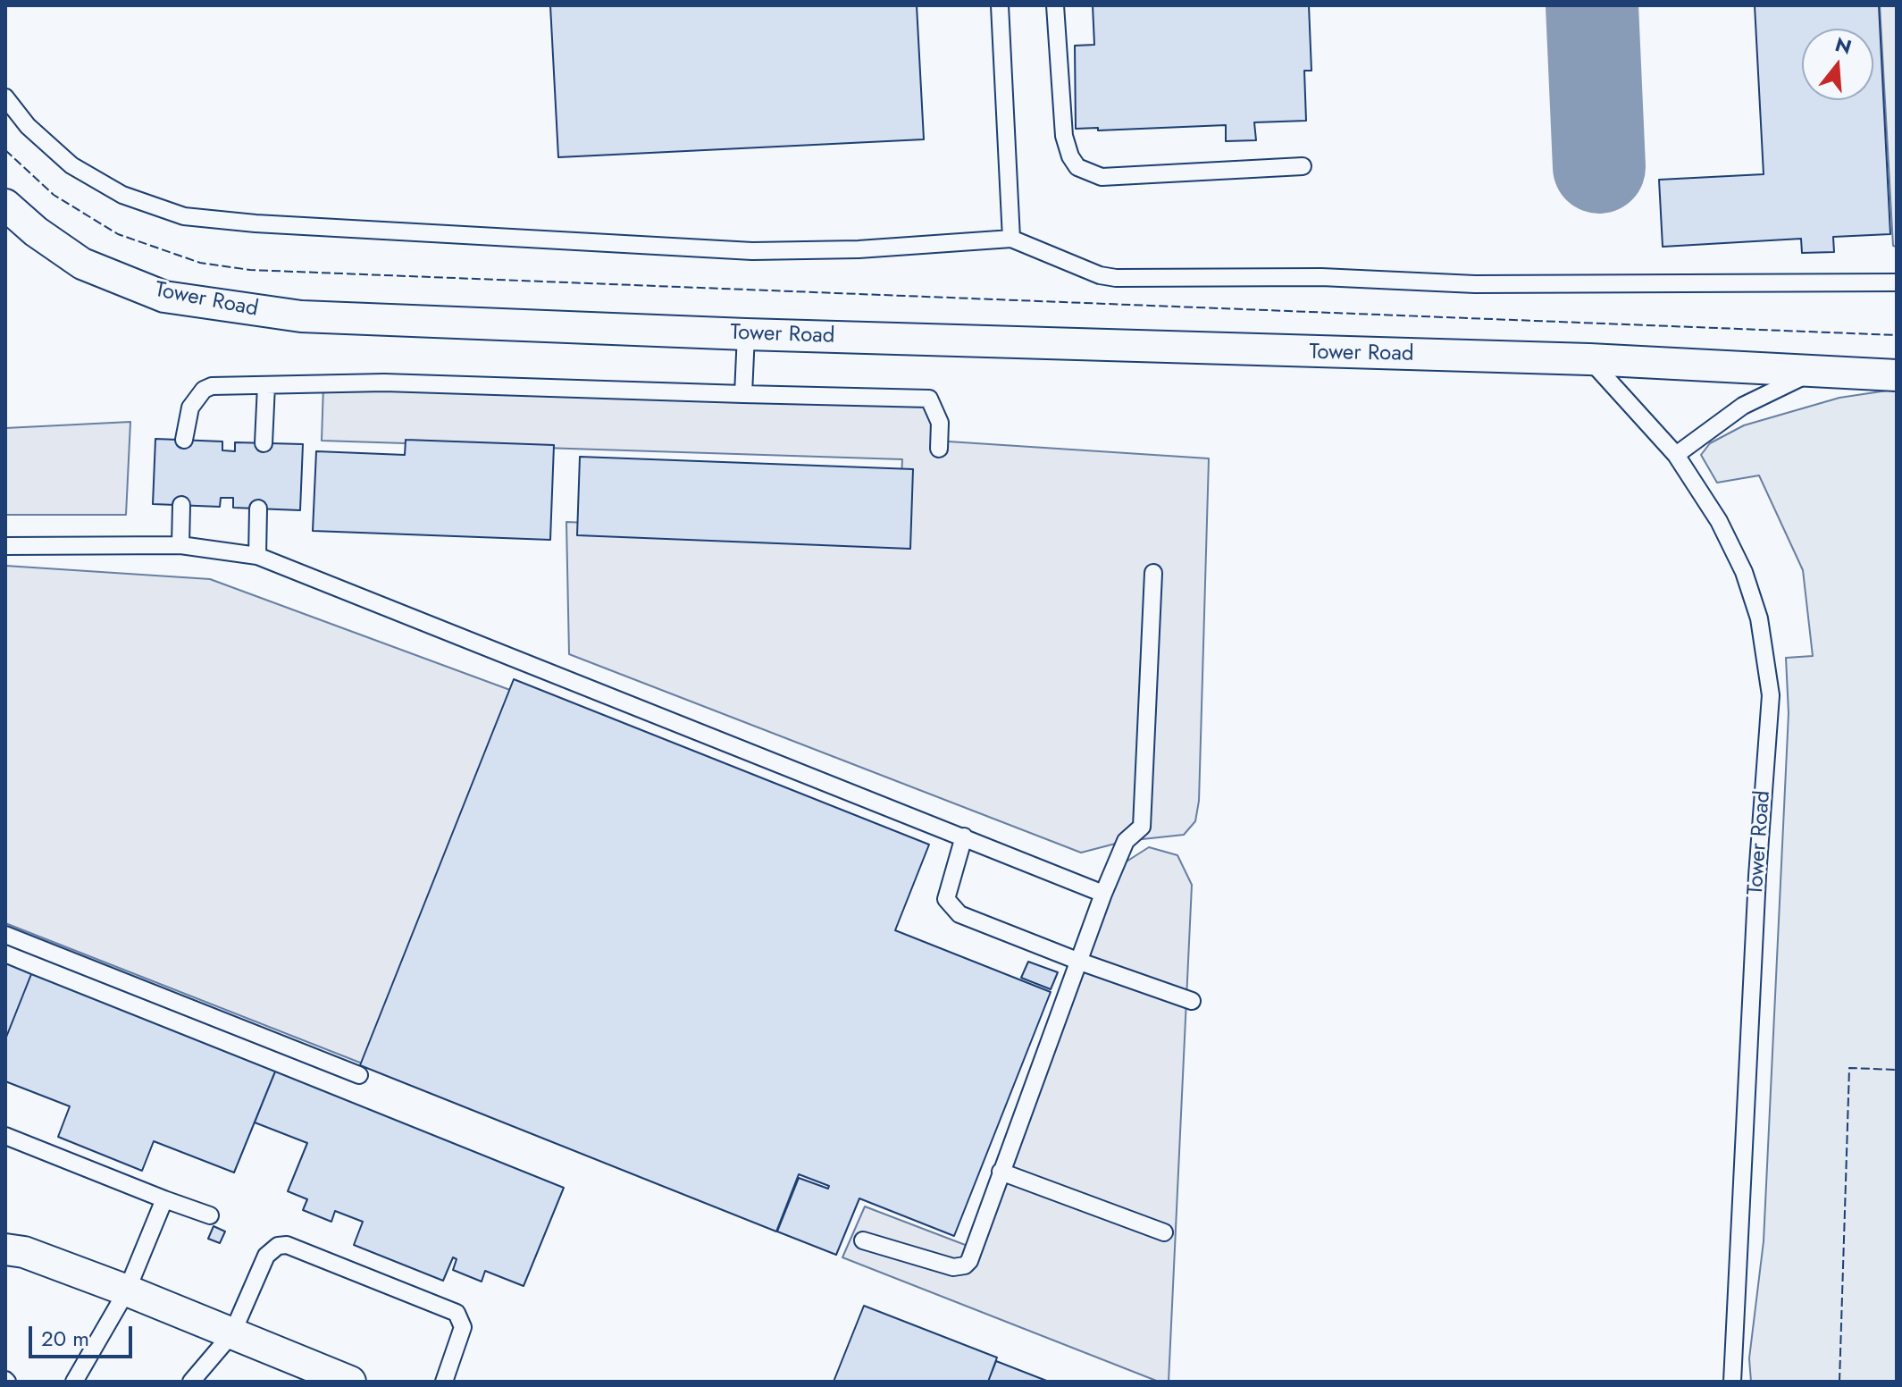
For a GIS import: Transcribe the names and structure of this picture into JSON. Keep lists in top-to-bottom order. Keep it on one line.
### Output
{"streets":{"street":["Tower Road"]},"scale_bar":"20 m","north":"top"}
